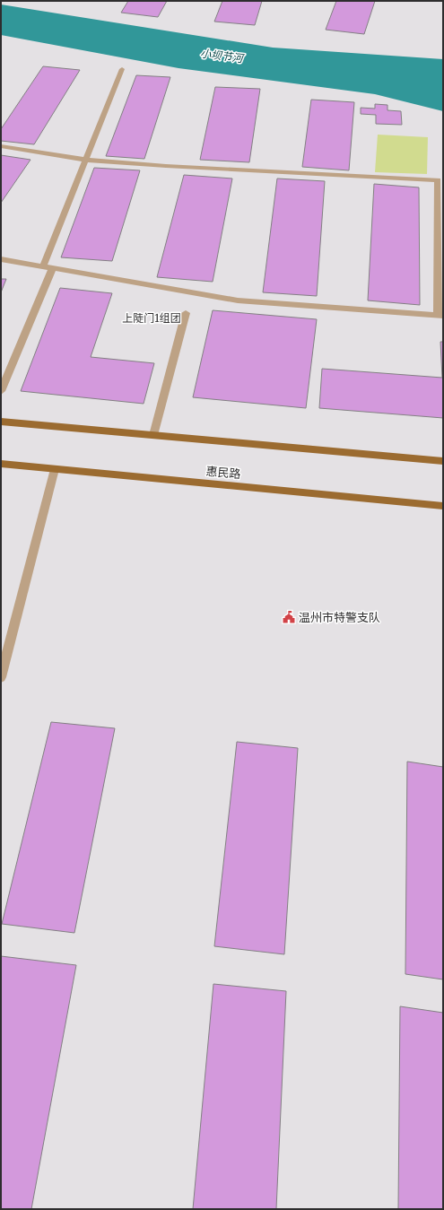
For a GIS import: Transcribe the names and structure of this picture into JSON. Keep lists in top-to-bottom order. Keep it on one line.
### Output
{"streets":{"main road":["惠民路"]},"districts":["上陡门1组团"],"water":["小坝节河"],"places":{"public building":["温州市特警支队"]}}
